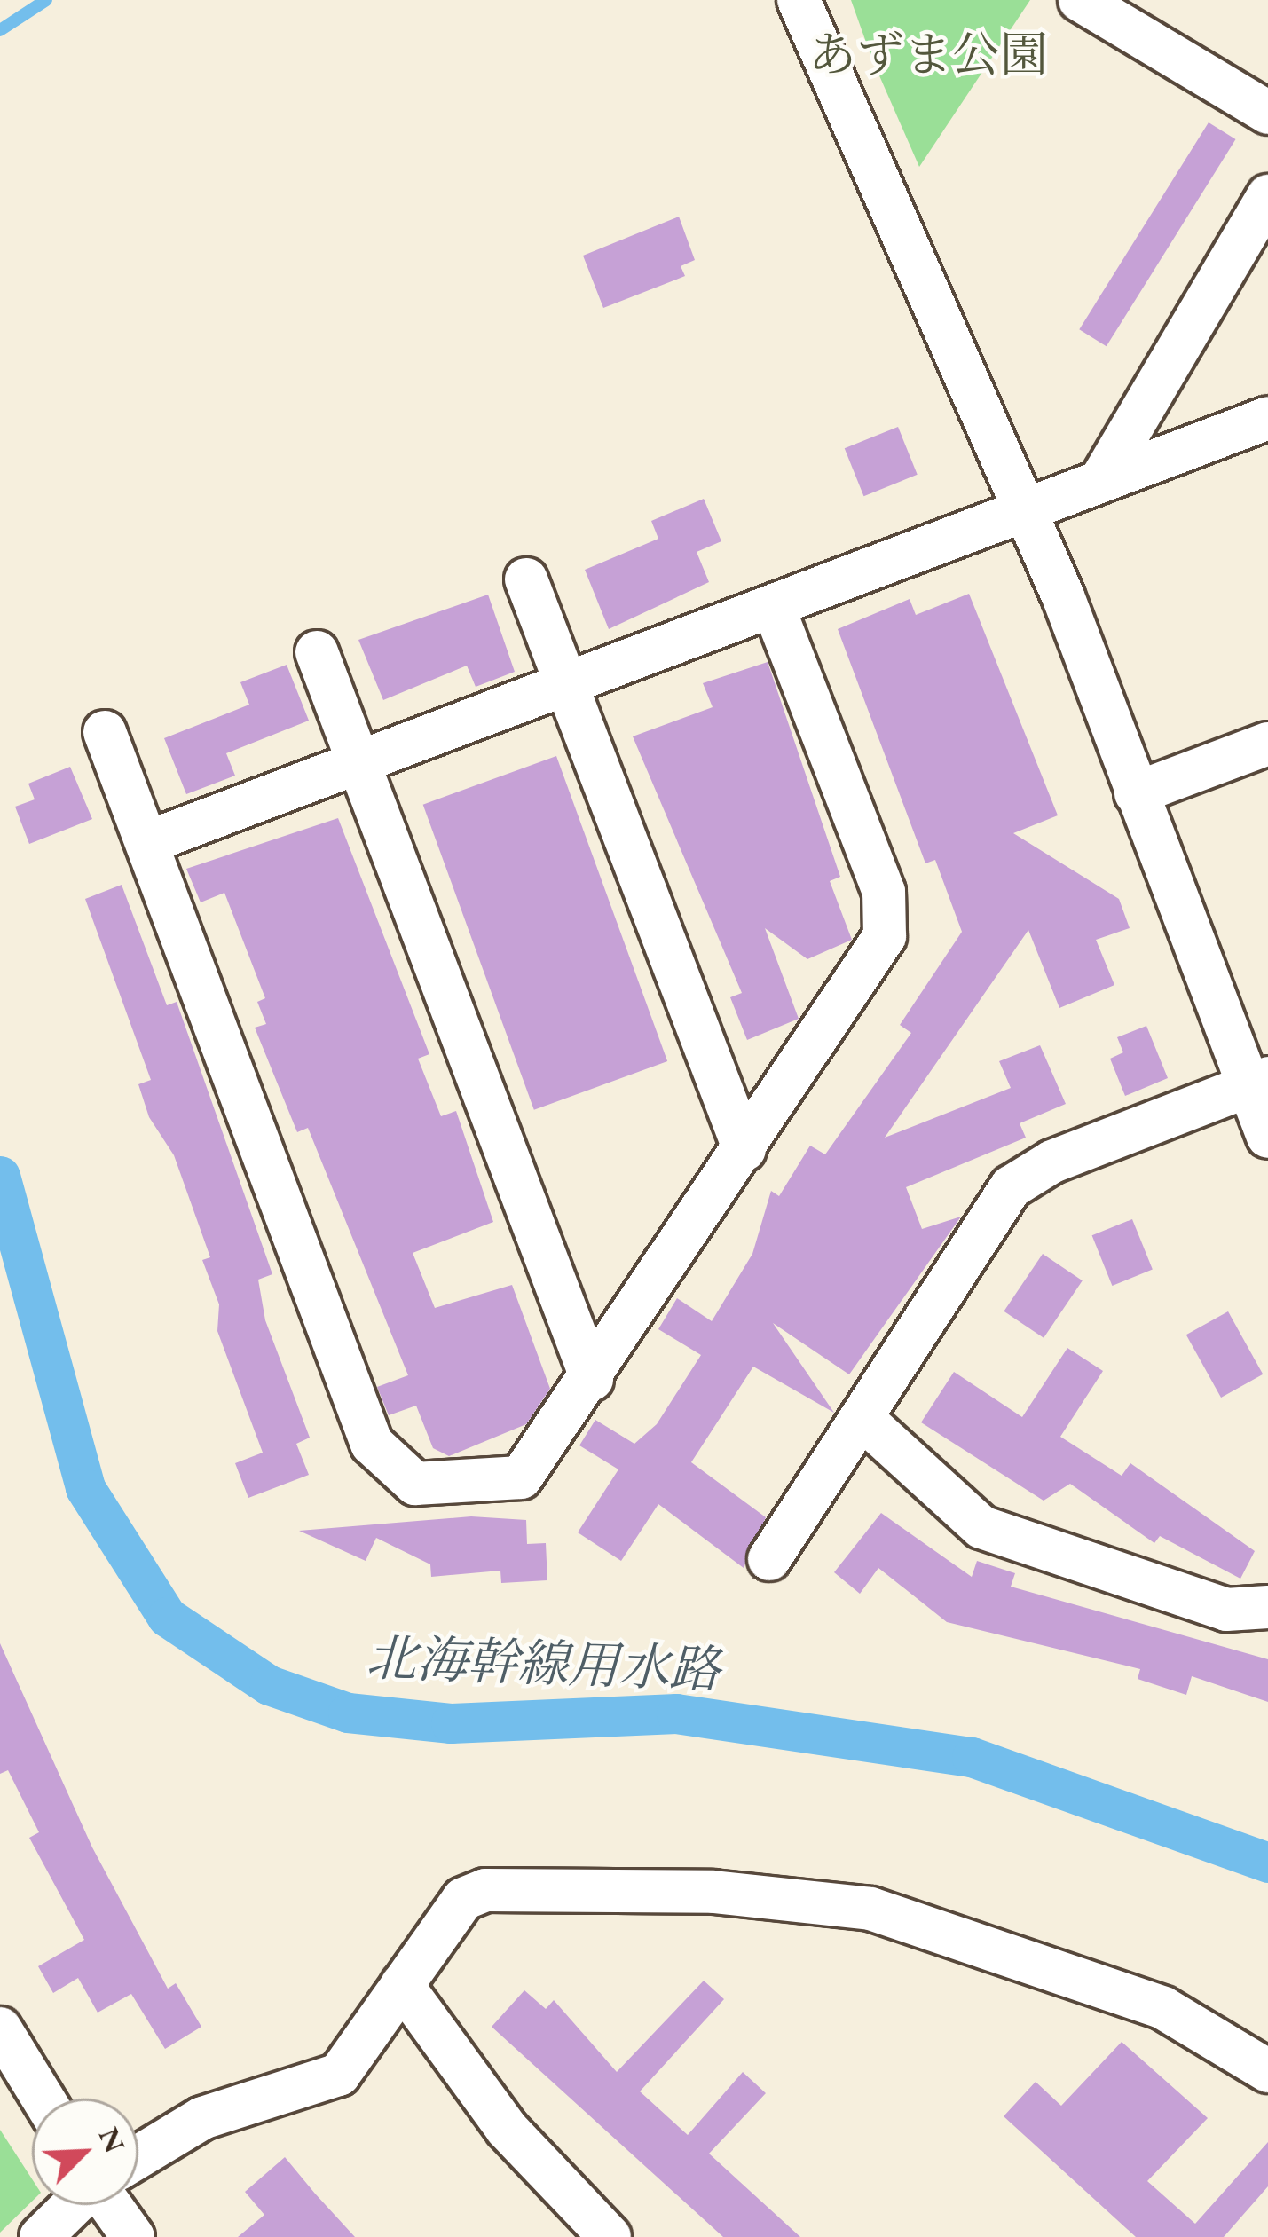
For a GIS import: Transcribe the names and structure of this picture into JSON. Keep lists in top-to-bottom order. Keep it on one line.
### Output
{"water":["北海幹線用水路"],"parks":["あずま公園"],"north":"top right"}
